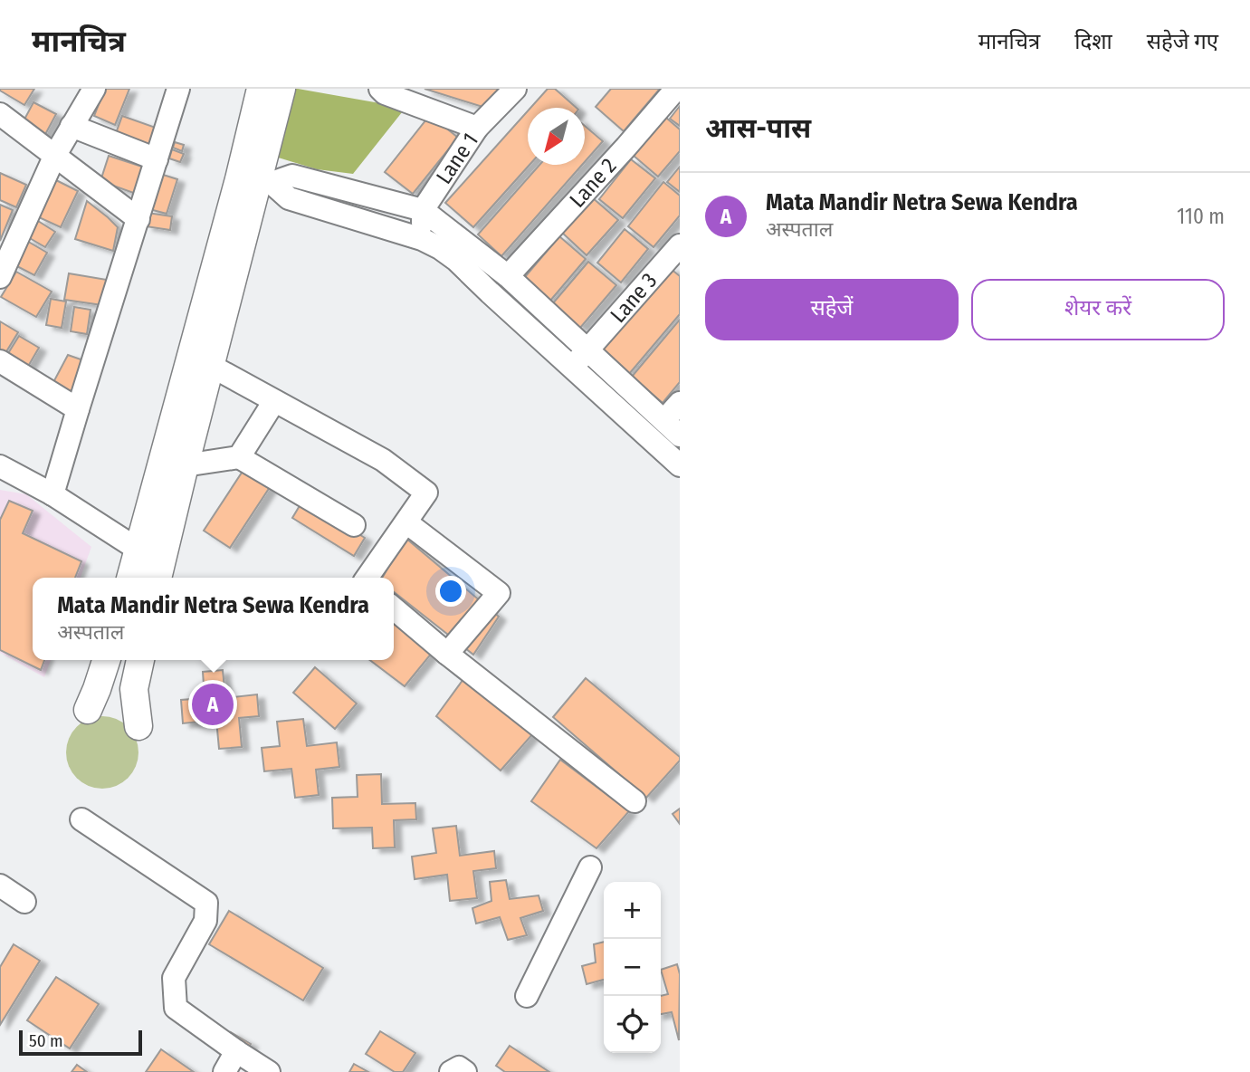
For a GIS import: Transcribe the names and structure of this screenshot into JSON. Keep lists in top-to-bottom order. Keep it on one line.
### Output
{"streets":{"street":["Lane 1","Lane 2","Lane 3"]},"scale_bar":"50 m","north":"bottom left","page":{"header":"मानचित्र","nav":["मानचित्र","दिशा","सहेजे गए"],"heading":"आस-पास","list":[{"mark":"A","name":"Mata Mandir Netra Sewa Kendra","note":"अस्पताल","value":"110 m"}],"buttons":["सहेजें","शेयर करें"],"popup":["Mata Mandir Netra Sewa Kendra","अस्पताल"],"pins":"A","map_buttons":["+","−"],"scale":"50 m"}}
